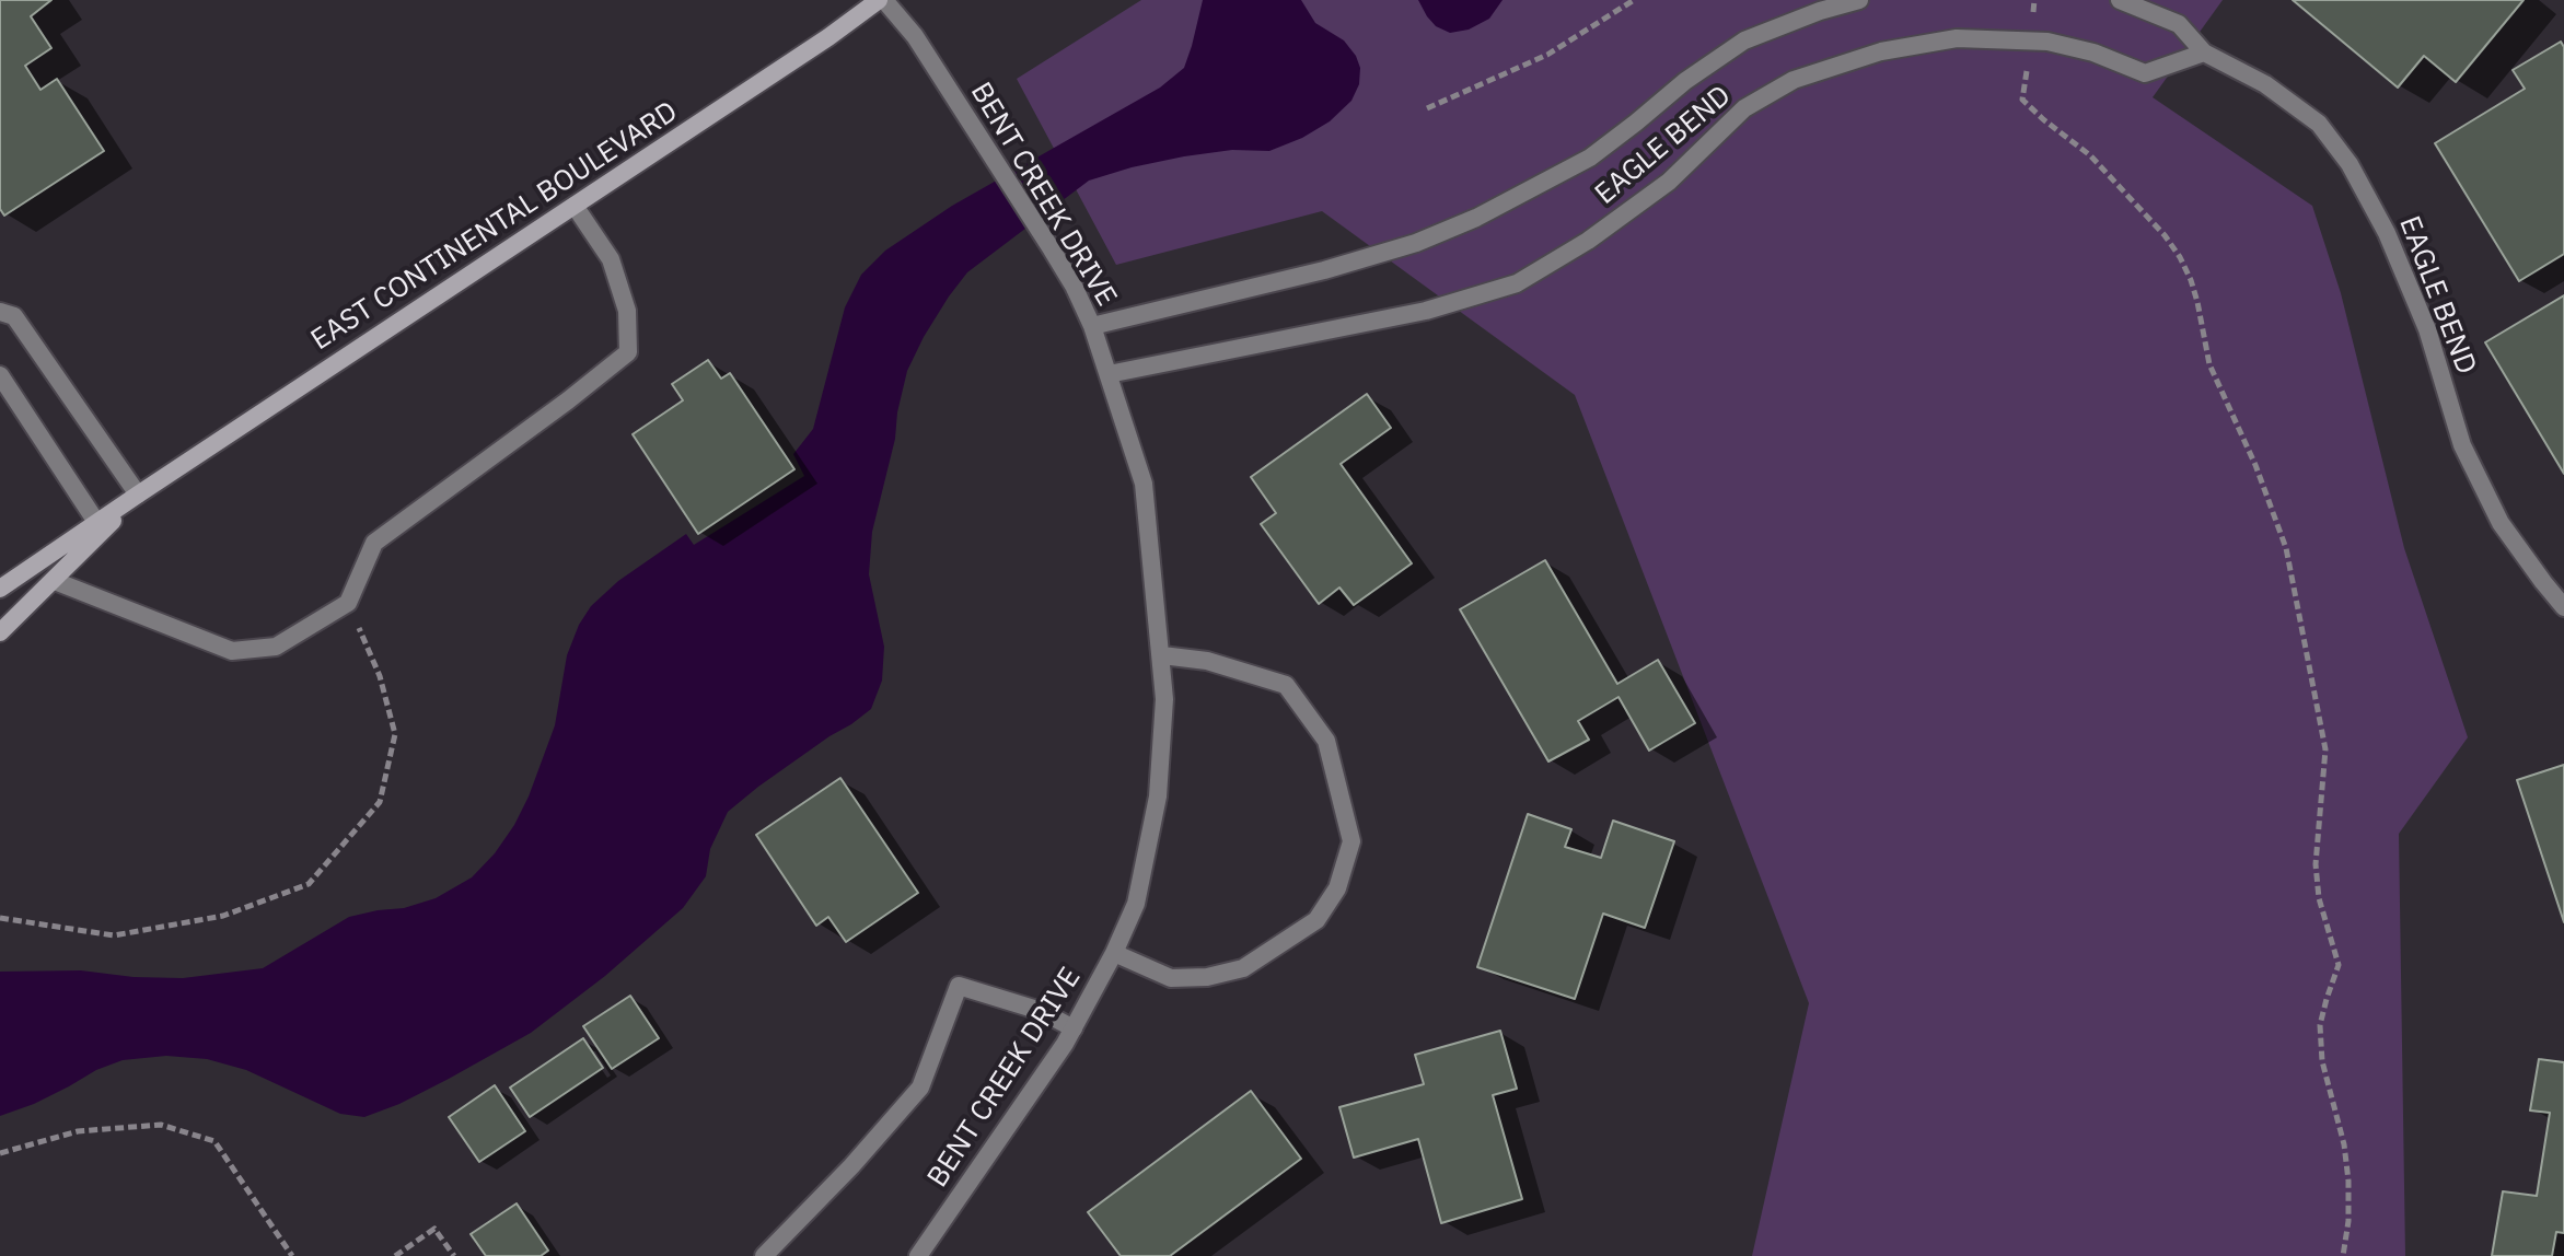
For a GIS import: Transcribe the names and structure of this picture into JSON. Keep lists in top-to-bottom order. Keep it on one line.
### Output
{"streets":{"main road":["EAST CONTINENTAL BOULEVARD"],"street":["EAGLE BEND","BENT CREEK DRIVE"]},"crossings":[["EAGLE BEND","BENT CREEK DRIVE"],["BENT CREEK DRIVE","EAST CONTINENTAL BOULEVARD"]]}
